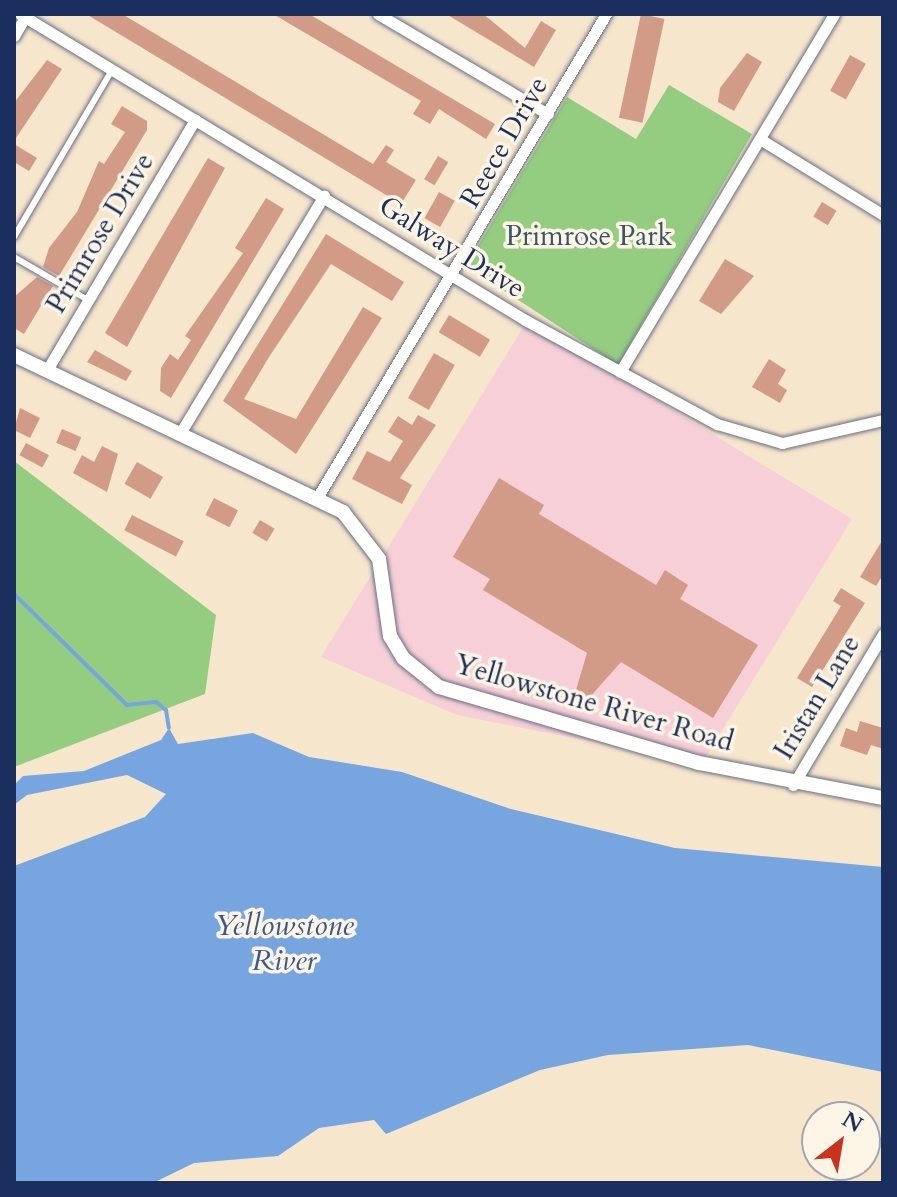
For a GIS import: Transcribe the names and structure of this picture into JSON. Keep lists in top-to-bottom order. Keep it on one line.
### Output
{"streets":{"street":["Reece Drive","Primrose Drive","Galway Drive","Iristan Lane","Yellowstone River Road"]},"crossings":[["Reece Drive","Galway Drive"],["Reece Drive","Yellowstone River Road"],["Primrose Drive","Galway Drive"],["Primrose Drive","Yellowstone River Road"],["Iristan Lane","Yellowstone River Road"]],"water":["Yellowstone River"],"parks":["Primrose Park"],"north":"top right"}
